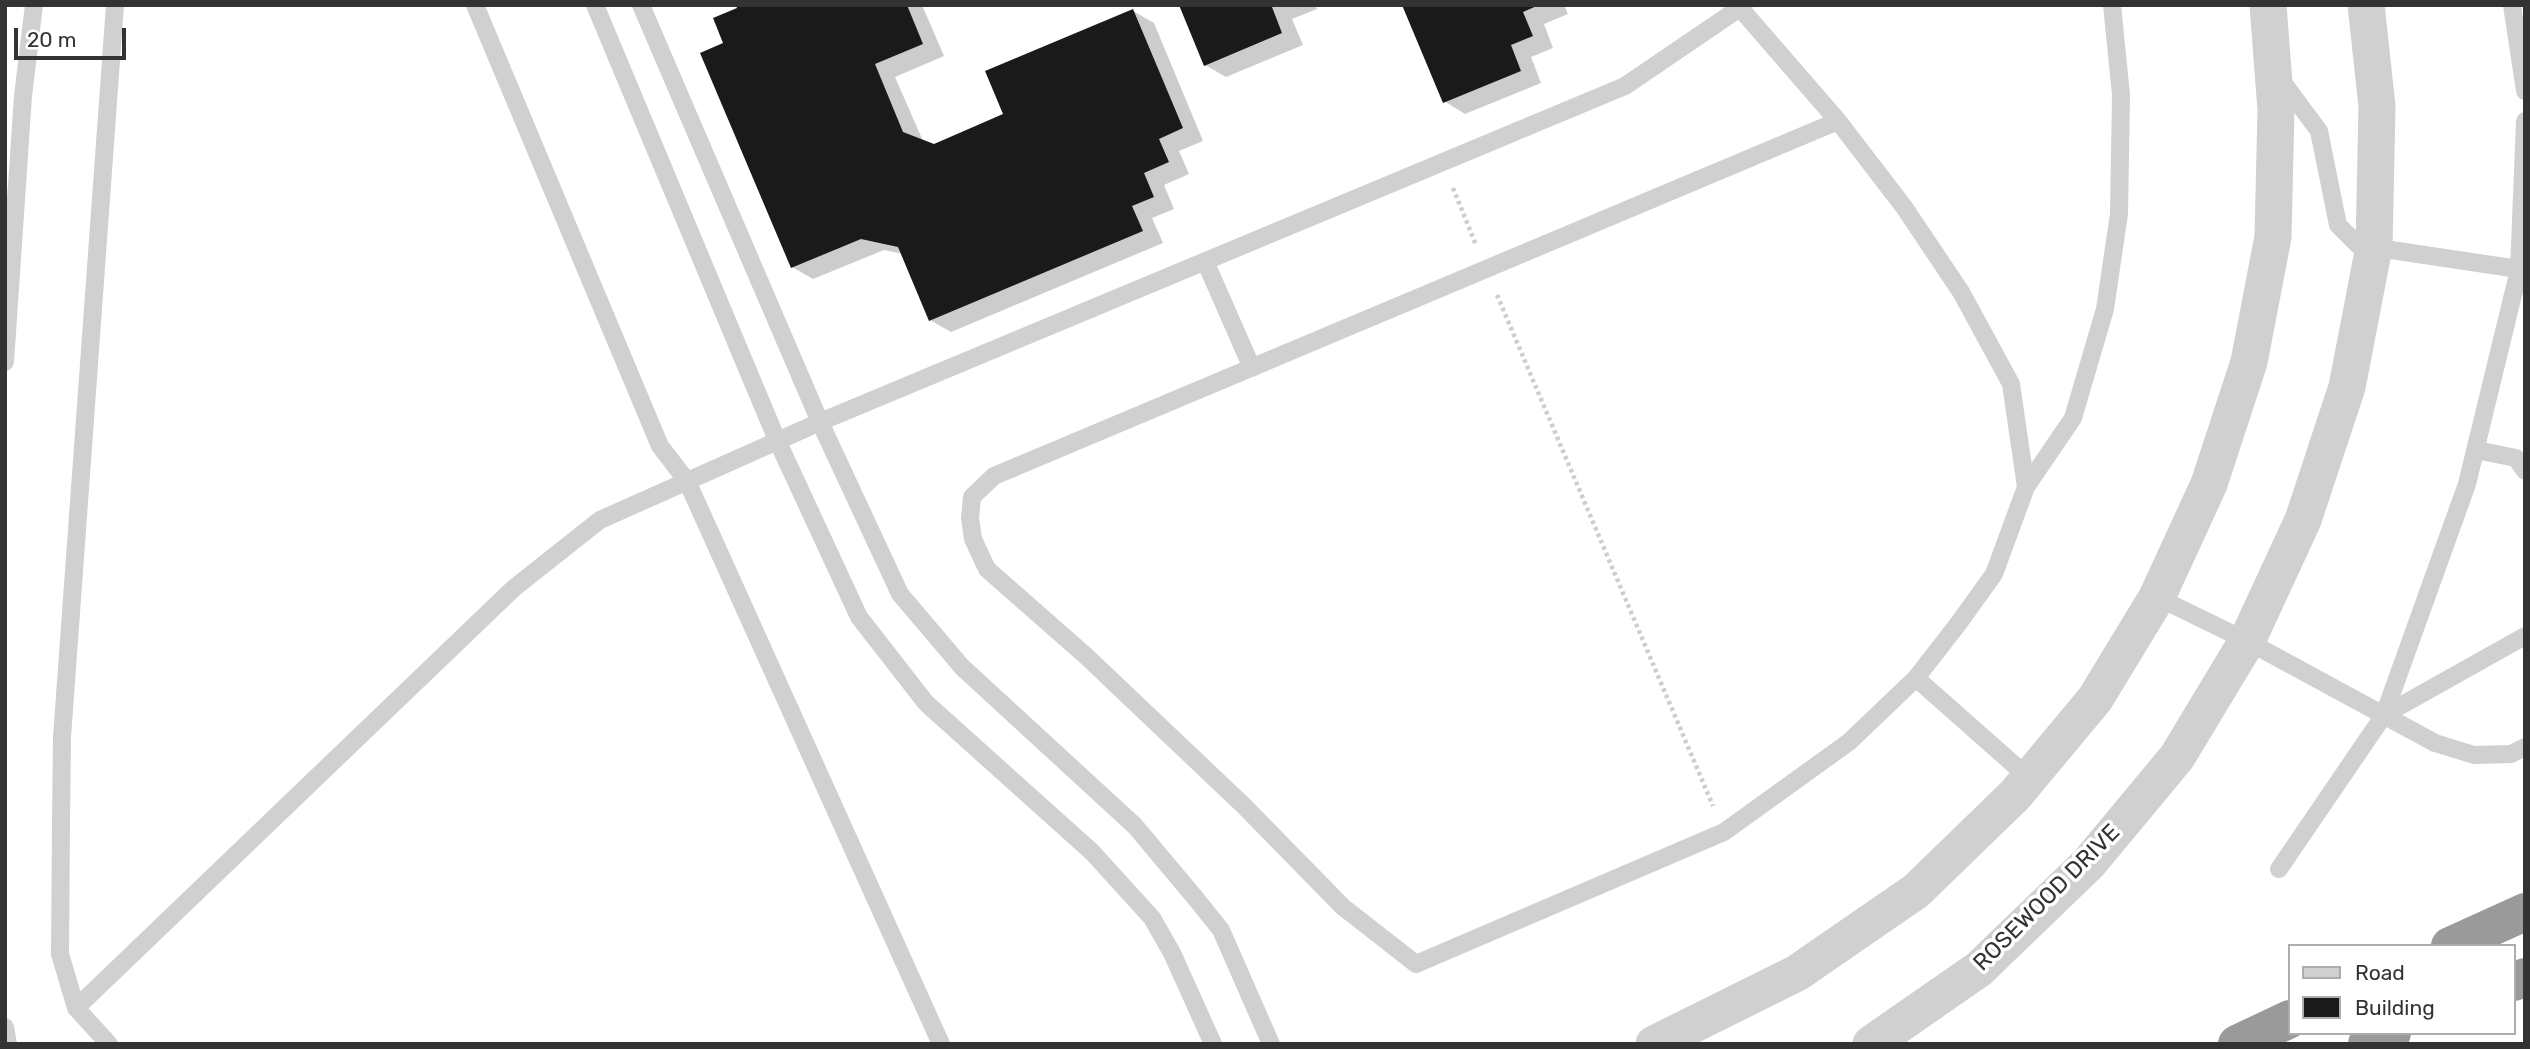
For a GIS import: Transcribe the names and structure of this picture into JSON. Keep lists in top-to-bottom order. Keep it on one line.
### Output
{"streets":{"street":["ROSEWOOD DRIVE"]},"legend":["Road","Building"],"scale_bar":"20 m"}
